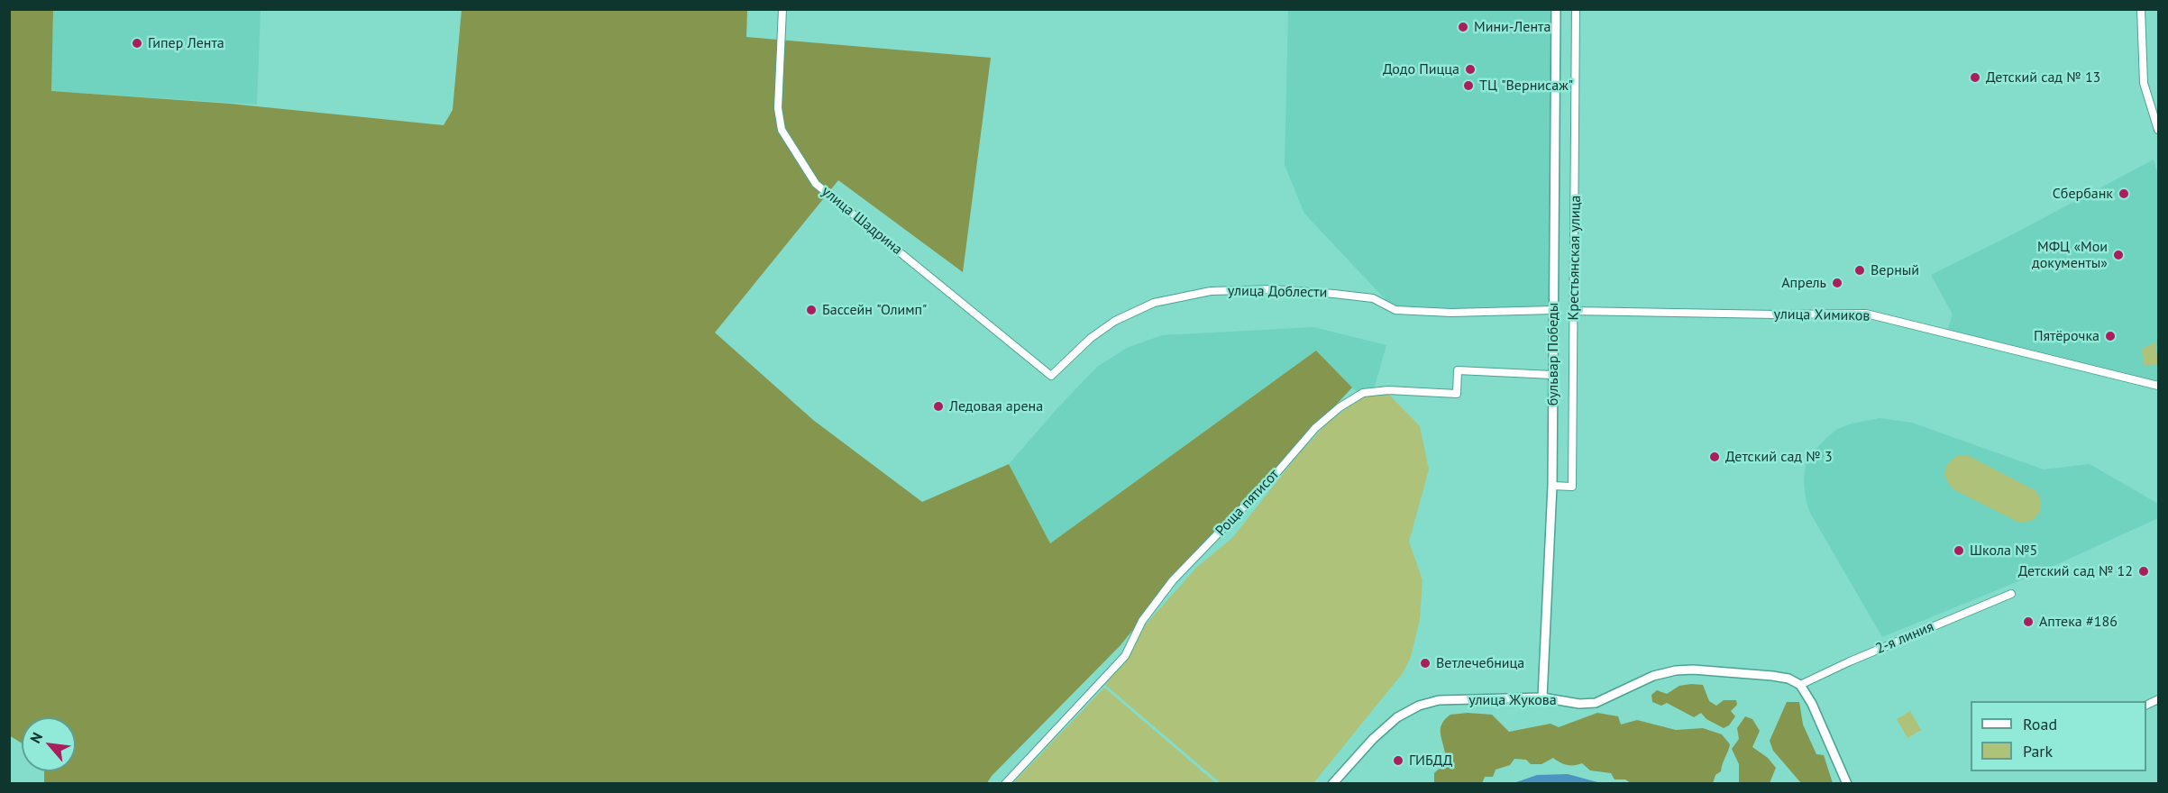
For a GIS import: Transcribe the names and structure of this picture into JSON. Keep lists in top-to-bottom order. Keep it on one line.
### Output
{"streets":{"street":["улица Шадрина","Крестьянская улица","улица Доблести","улица Химиков","бульвар Победы","Роща пятисот","2-я линия","улица Жукова"]},"crossings":[["улица Шадрина","улица Доблести"],["Крестьянская улица","улица Химиков"],["Крестьянская улица","бульвар Победы"],["улица Доблести","бульвар Победы"],["бульвар Победы","Роща пятисот"],["бульвар Победы","улица Жукова"],["2-я линия","улица Жукова"]],"places":["Мини-Лента","Гипер Лента","Додо Пицца","Детский сад № 13","ТЦ \"Вернисаж\"","Сбербанк","МФЦ «Мои документы»","Верный","Апрель","Бассейн \"Олимп\"","Пятёрочка","Ледовая арена","Детский сад № 3","Школа №5","Детский сад № 12","Аптека #186","Ветлечебница","ГИБДД"],"legend":["Road","Park"],"north":"top left"}
